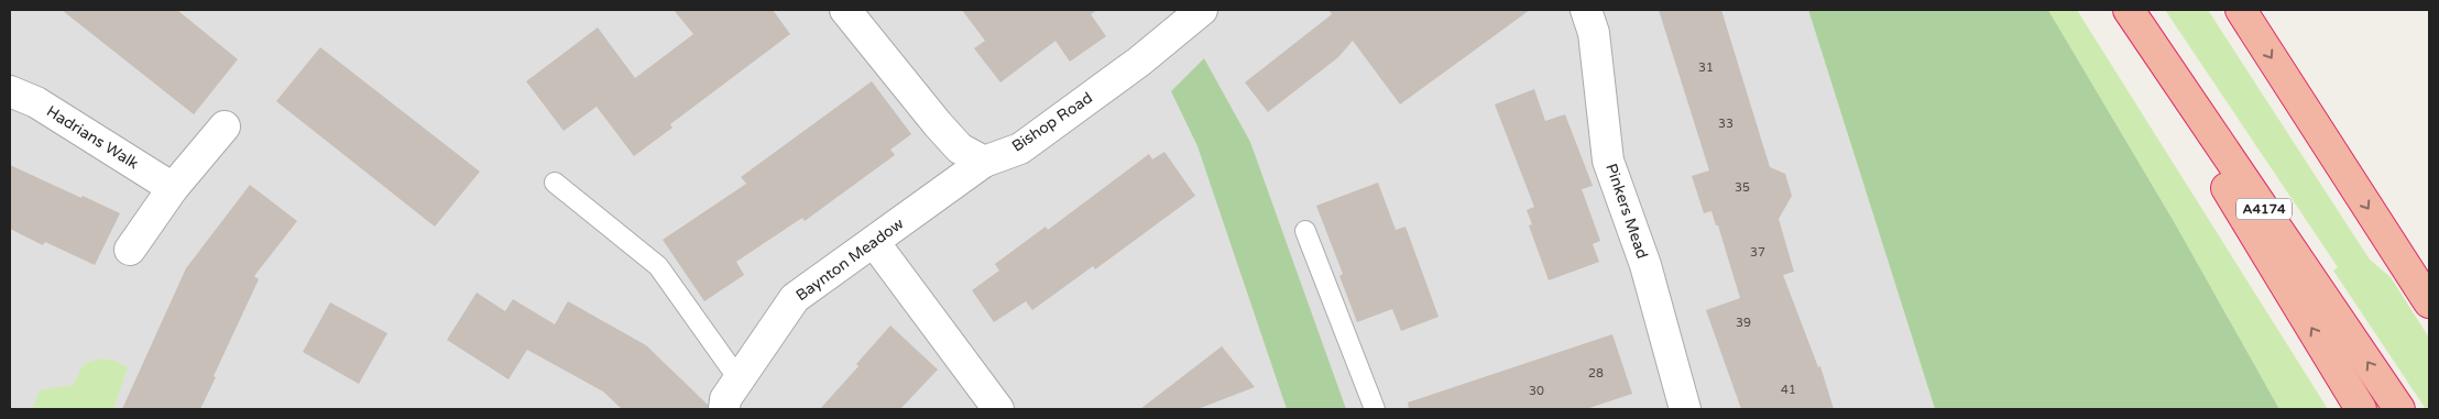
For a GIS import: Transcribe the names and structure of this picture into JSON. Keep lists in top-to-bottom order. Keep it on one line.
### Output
{"streets":{"highway":["A4174"],"street":["Bishop Road","Hadrians Walk","Pinkers Mead","Baynton Meadow"]},"crossings":[["Bishop Road","Baynton Meadow"]],"house_numbers":["31","33","35","37","39","28","41","30"]}
